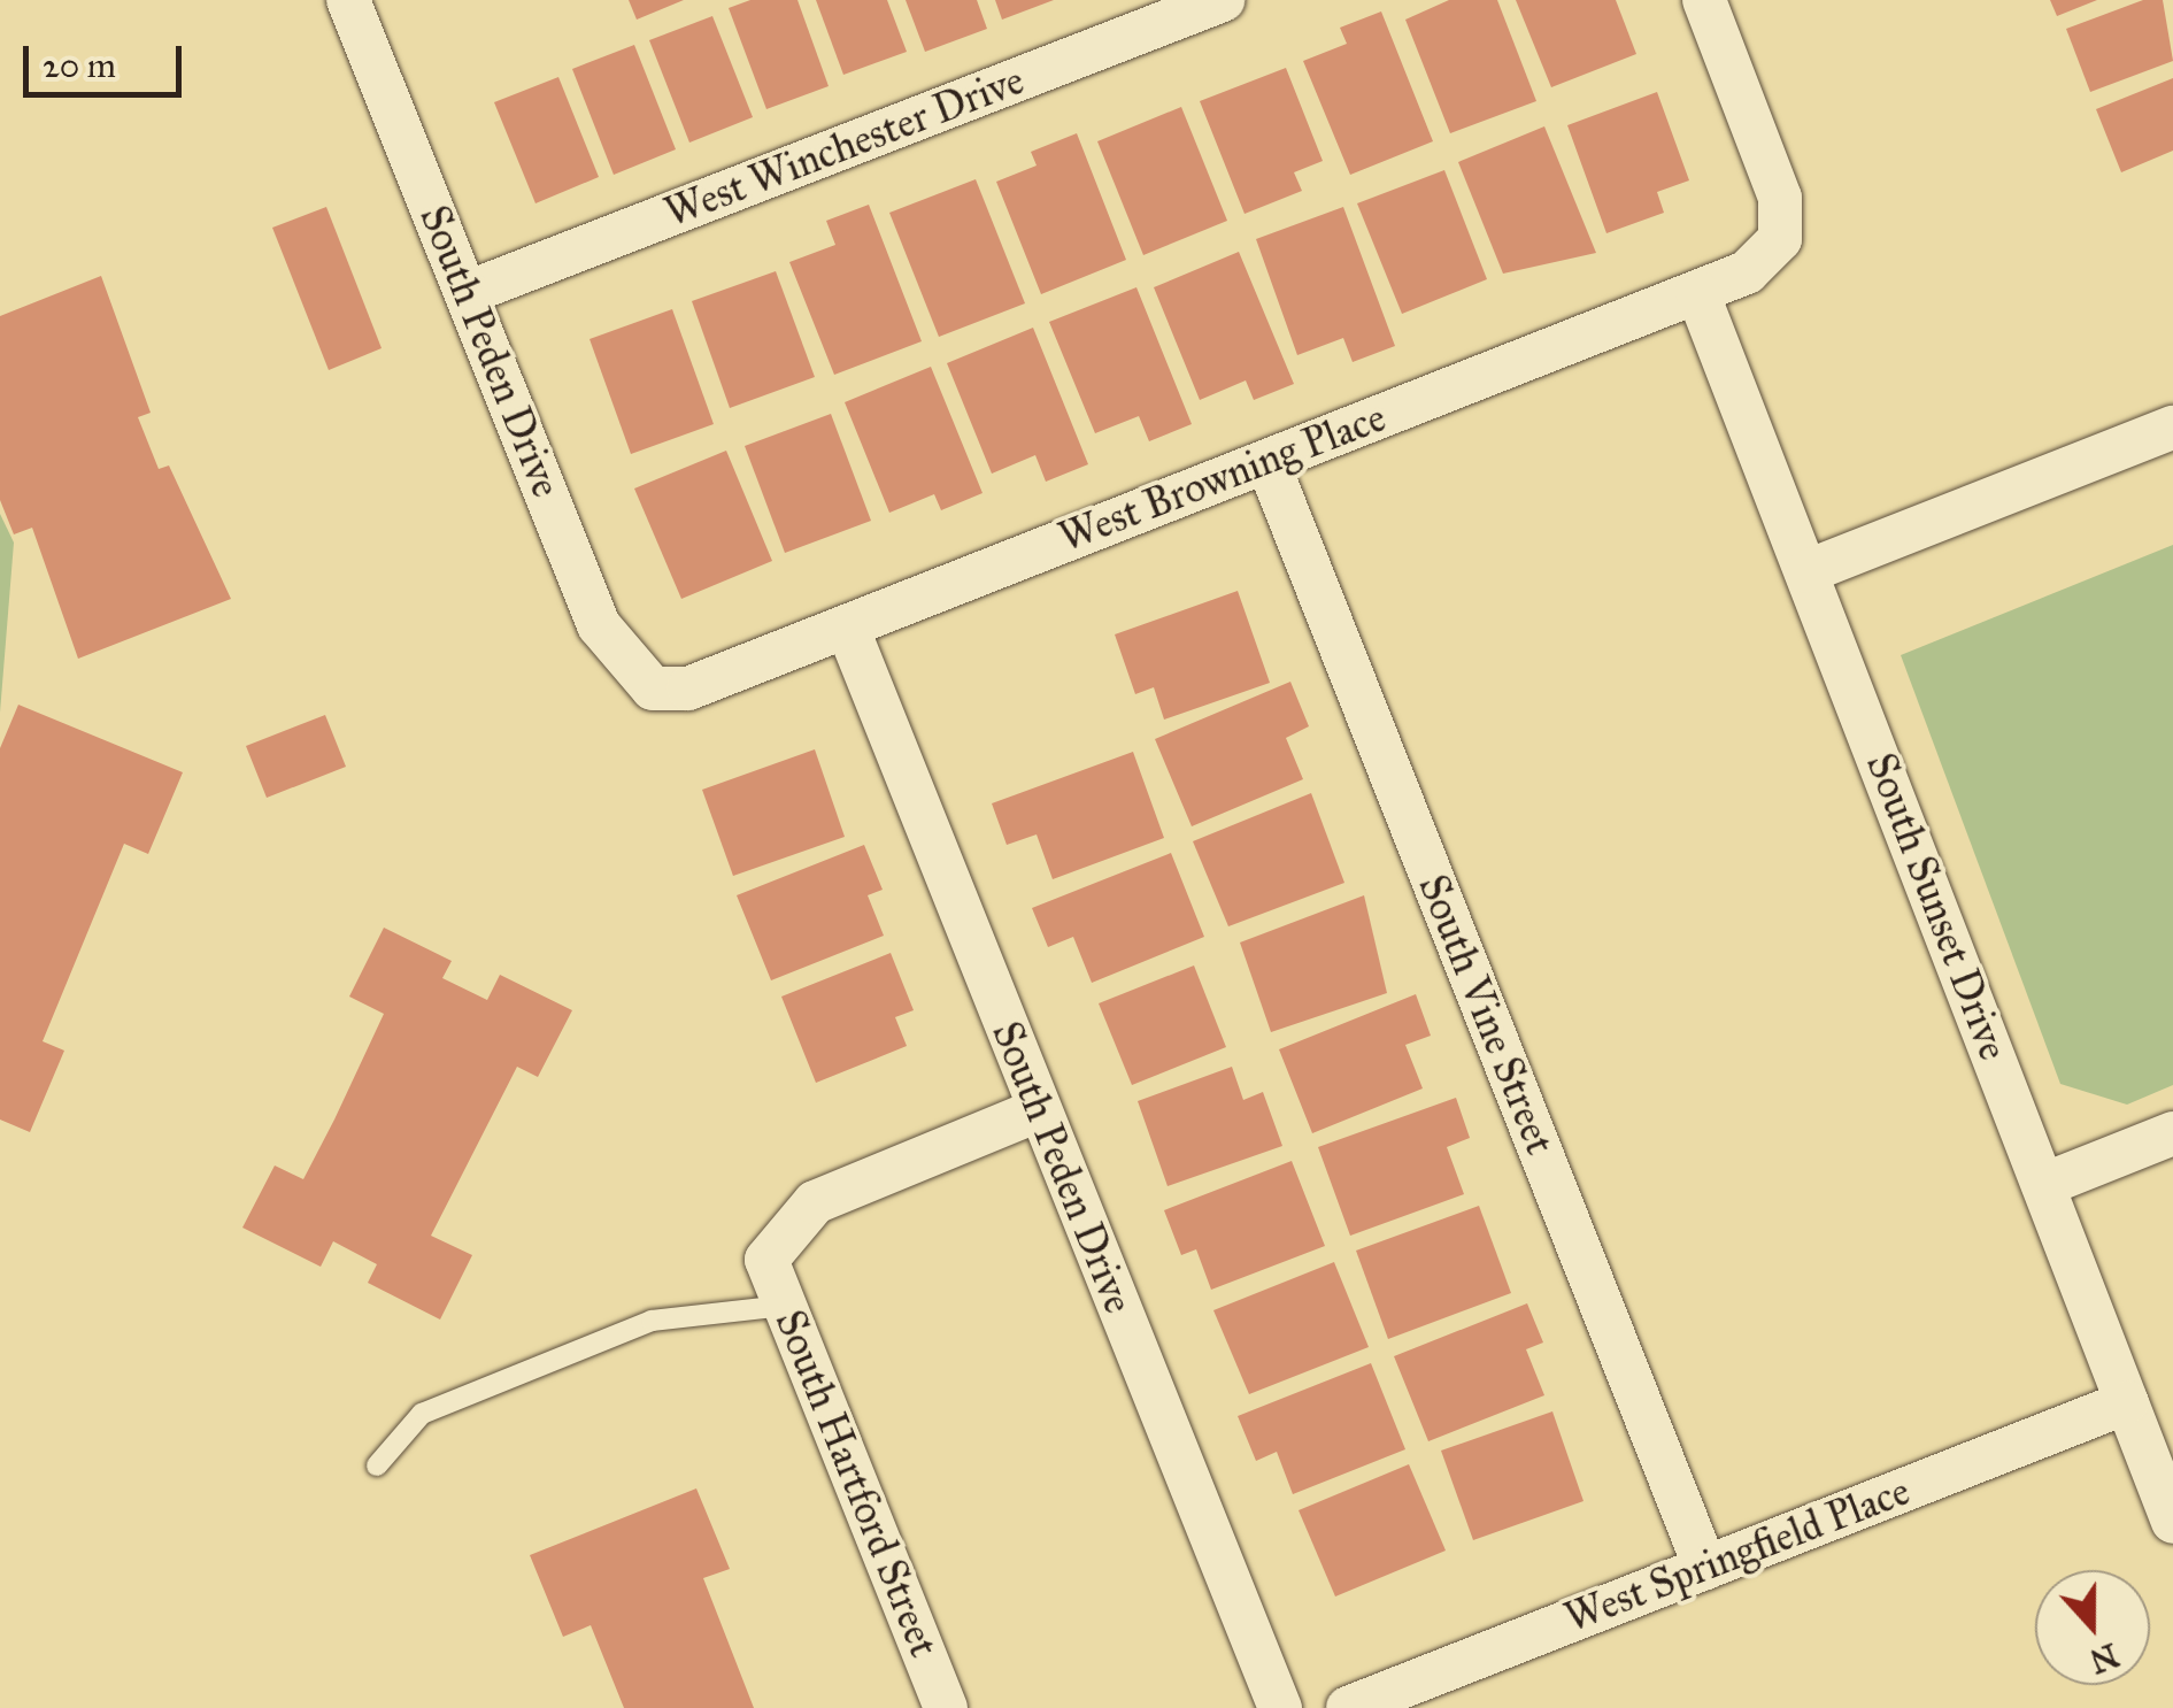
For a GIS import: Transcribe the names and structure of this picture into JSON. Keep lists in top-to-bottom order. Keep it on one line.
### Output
{"streets":{"street":["West Winchester Drive","South Peden Drive","West Browning Place","South Sunset Drive","South Vine Street","South Hartford Street","West Springfield Place"]},"crossings":[["West Winchester Drive","South Peden Drive"],["South Peden Drive","West Browning Place"],["South Peden Drive","South Hartford Street"],["West Browning Place","South Sunset Drive"],["West Browning Place","South Vine Street"],["South Sunset Drive","West Springfield Place"],["South Vine Street","West Springfield Place"]],"scale_bar":"20 m","north":"bottom"}
